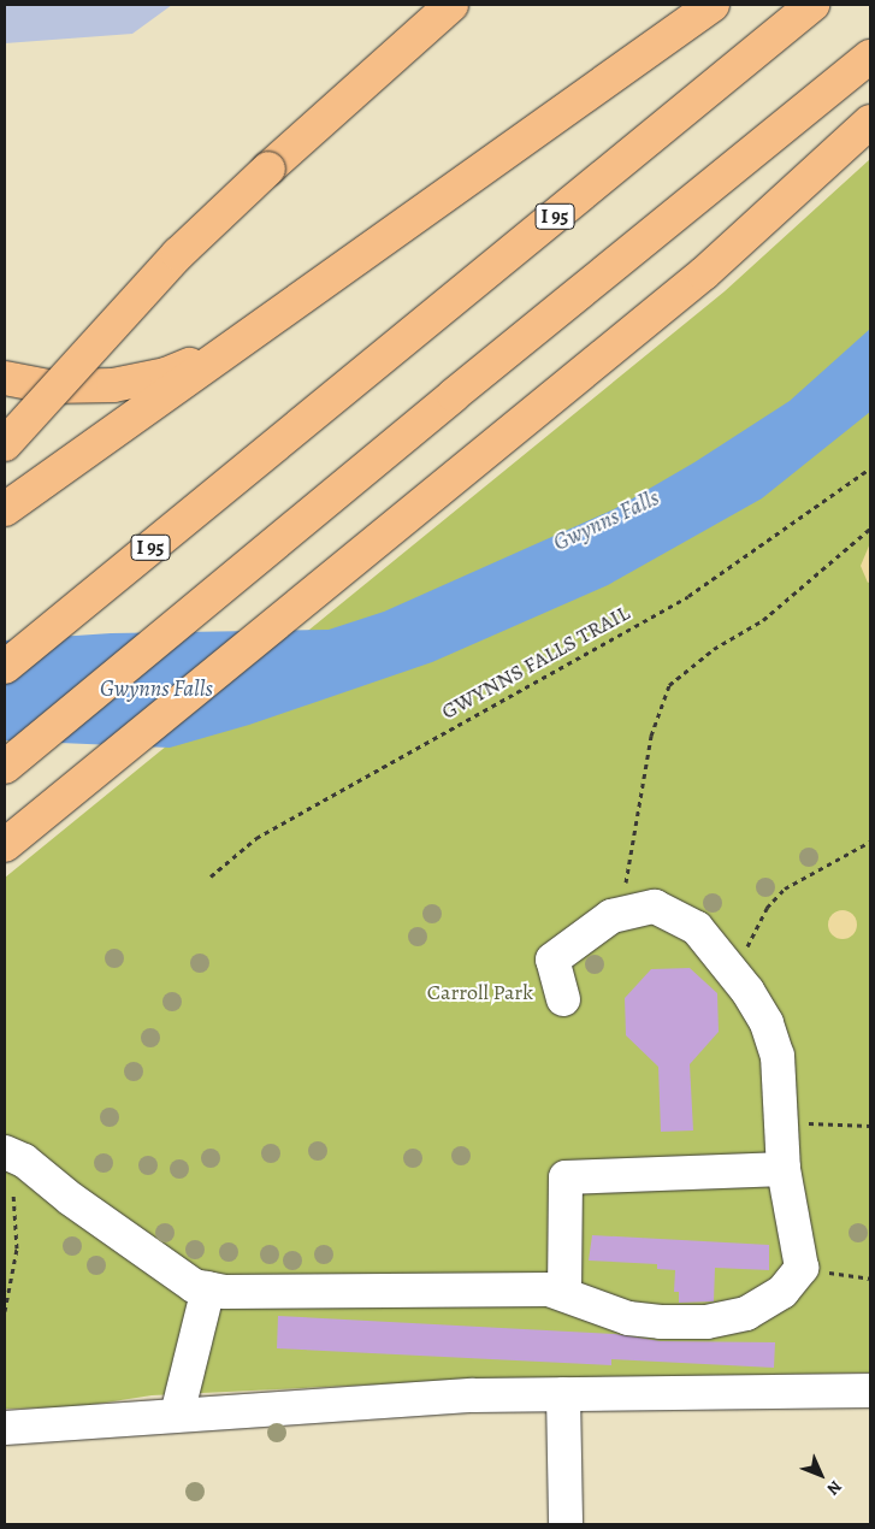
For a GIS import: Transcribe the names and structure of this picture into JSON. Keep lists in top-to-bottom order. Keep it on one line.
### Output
{"streets":{"highway":["I 95"],"path":["GWYNNS FALLS TRAIL"]},"water":["Gwynns Falls"],"parks":["Carroll Park"],"north":"bottom right"}
